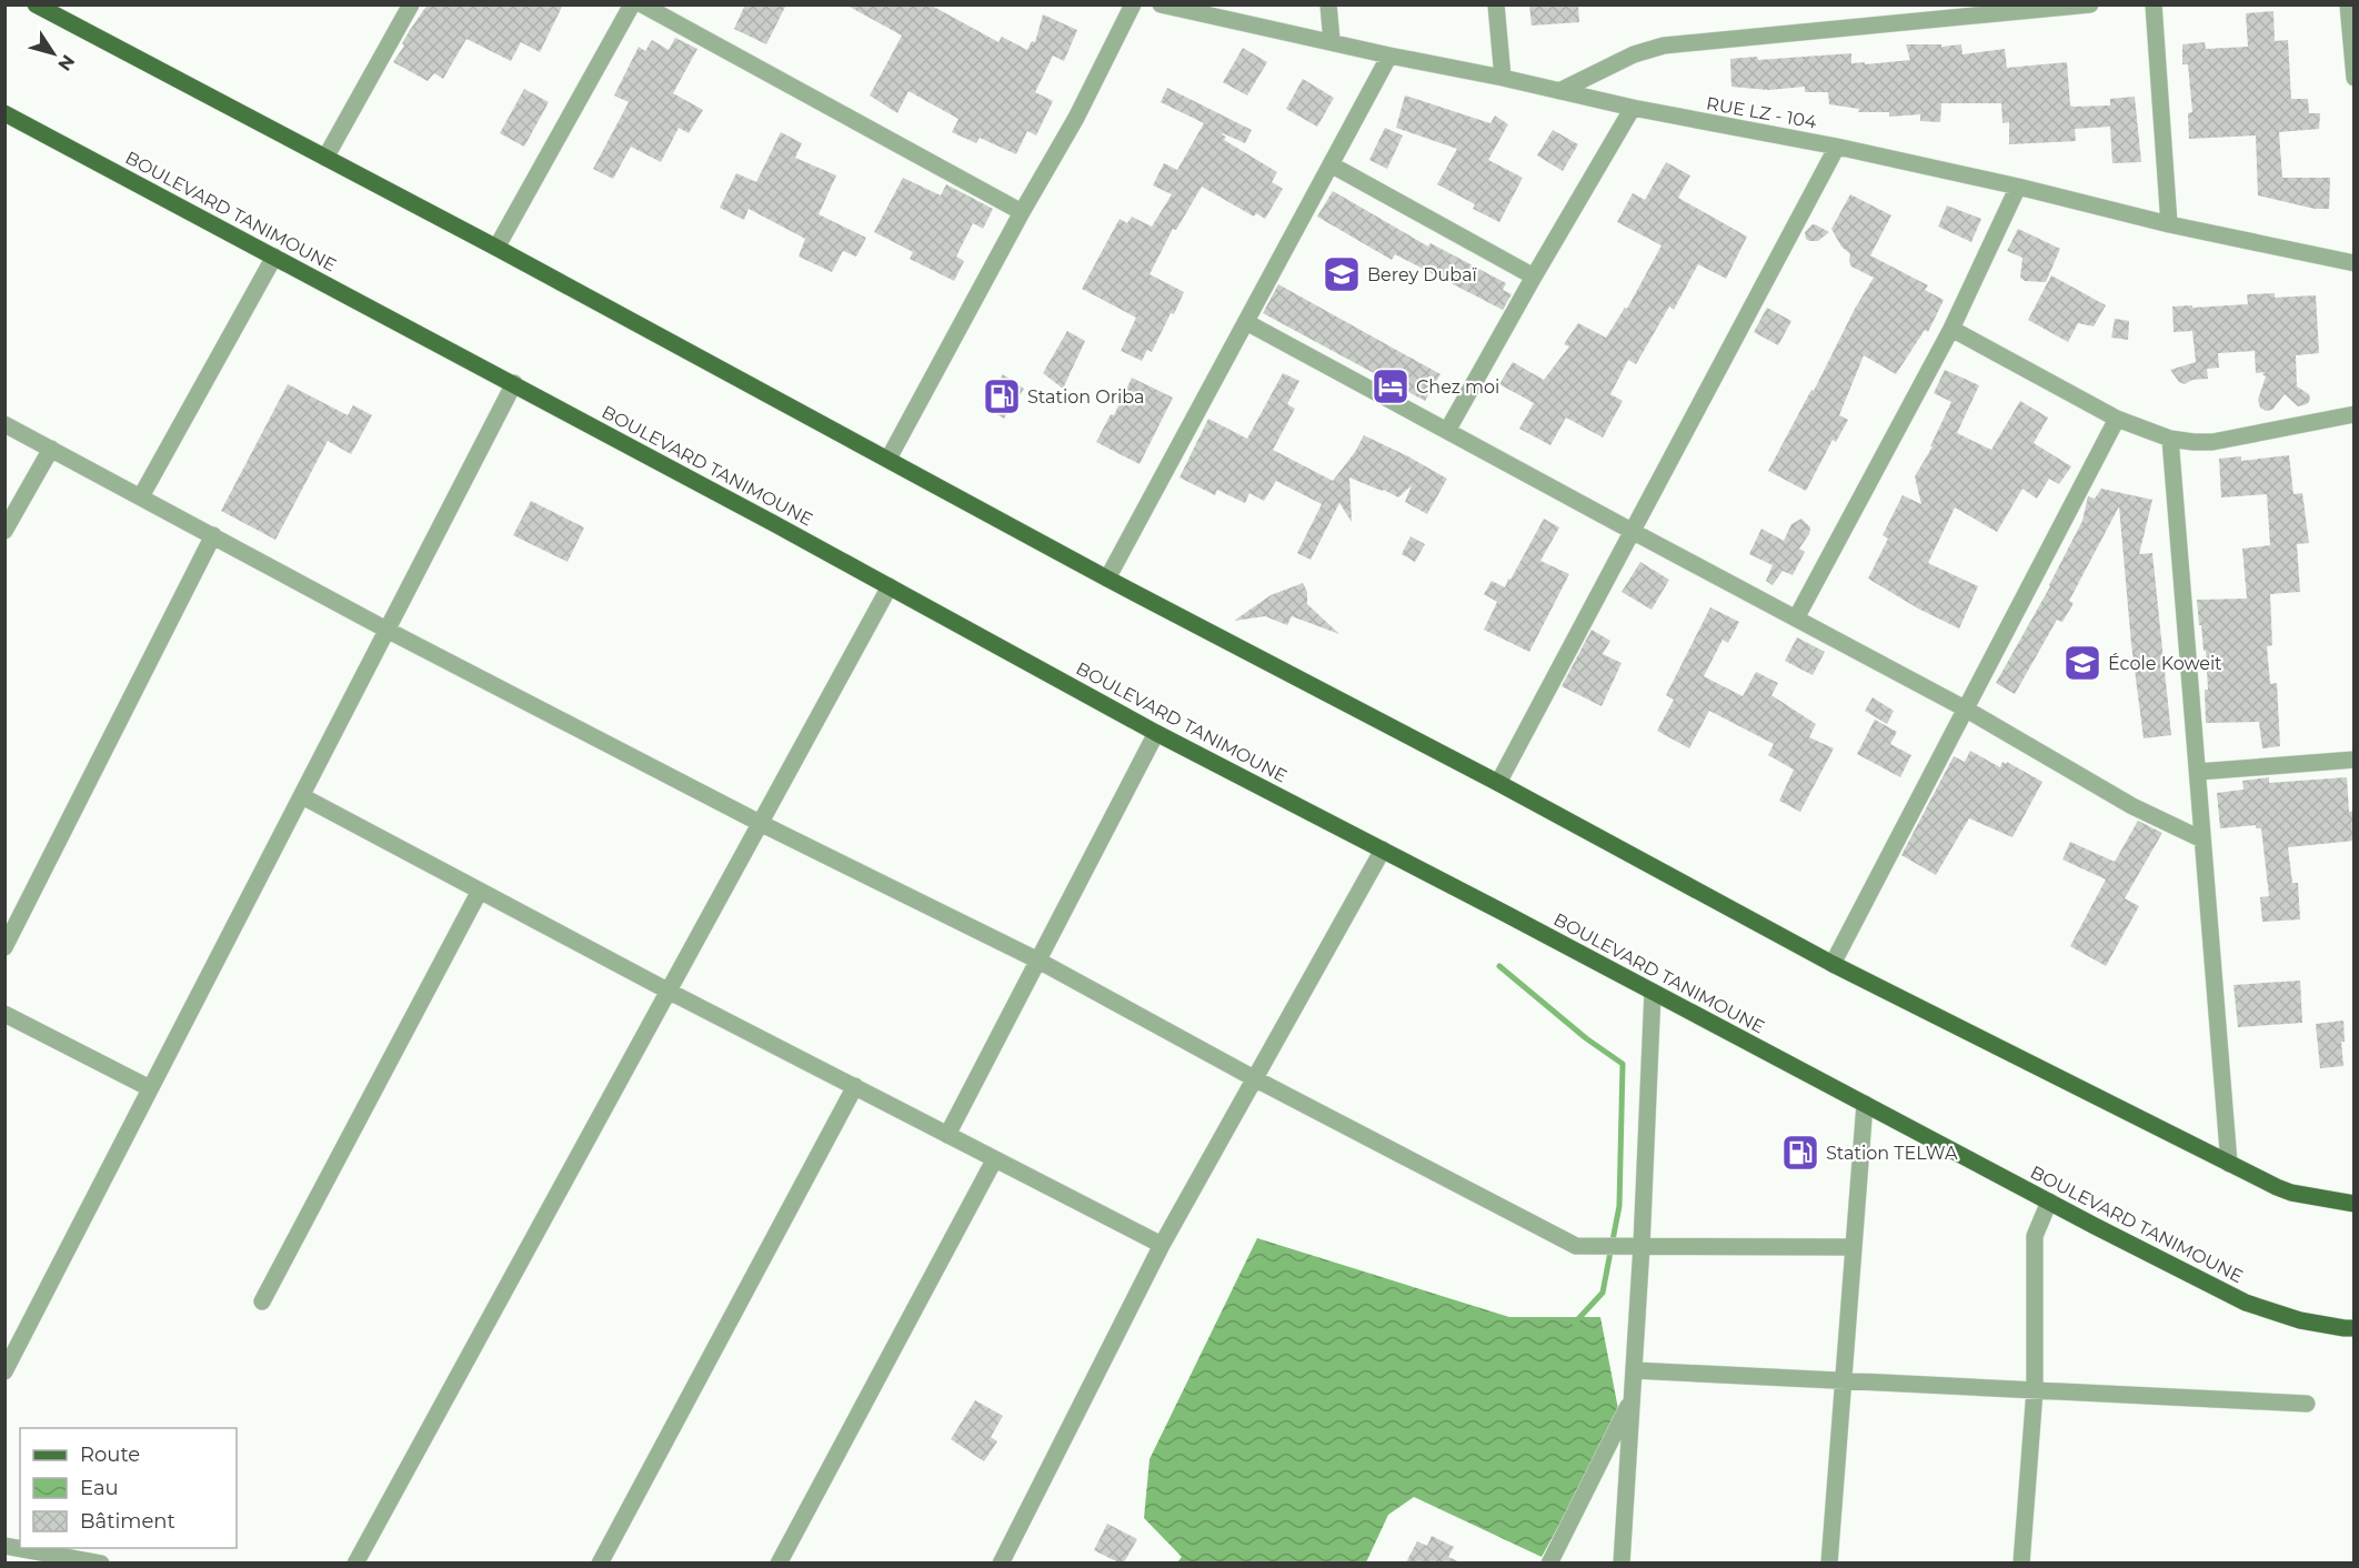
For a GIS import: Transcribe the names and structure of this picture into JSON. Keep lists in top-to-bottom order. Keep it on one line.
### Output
{"streets":{"main road":["BOULEVARD TANIMOUNE"],"street":["RUE LZ - 104"]},"places":{"school or university":["Berey Dubaï","École Koweit"],"hotel":["Chez moi"],"fuel station":["Station Oriba","Station TELWA"]},"legend":["Route","Eau","Bâtiment"],"north":"bottom right"}
